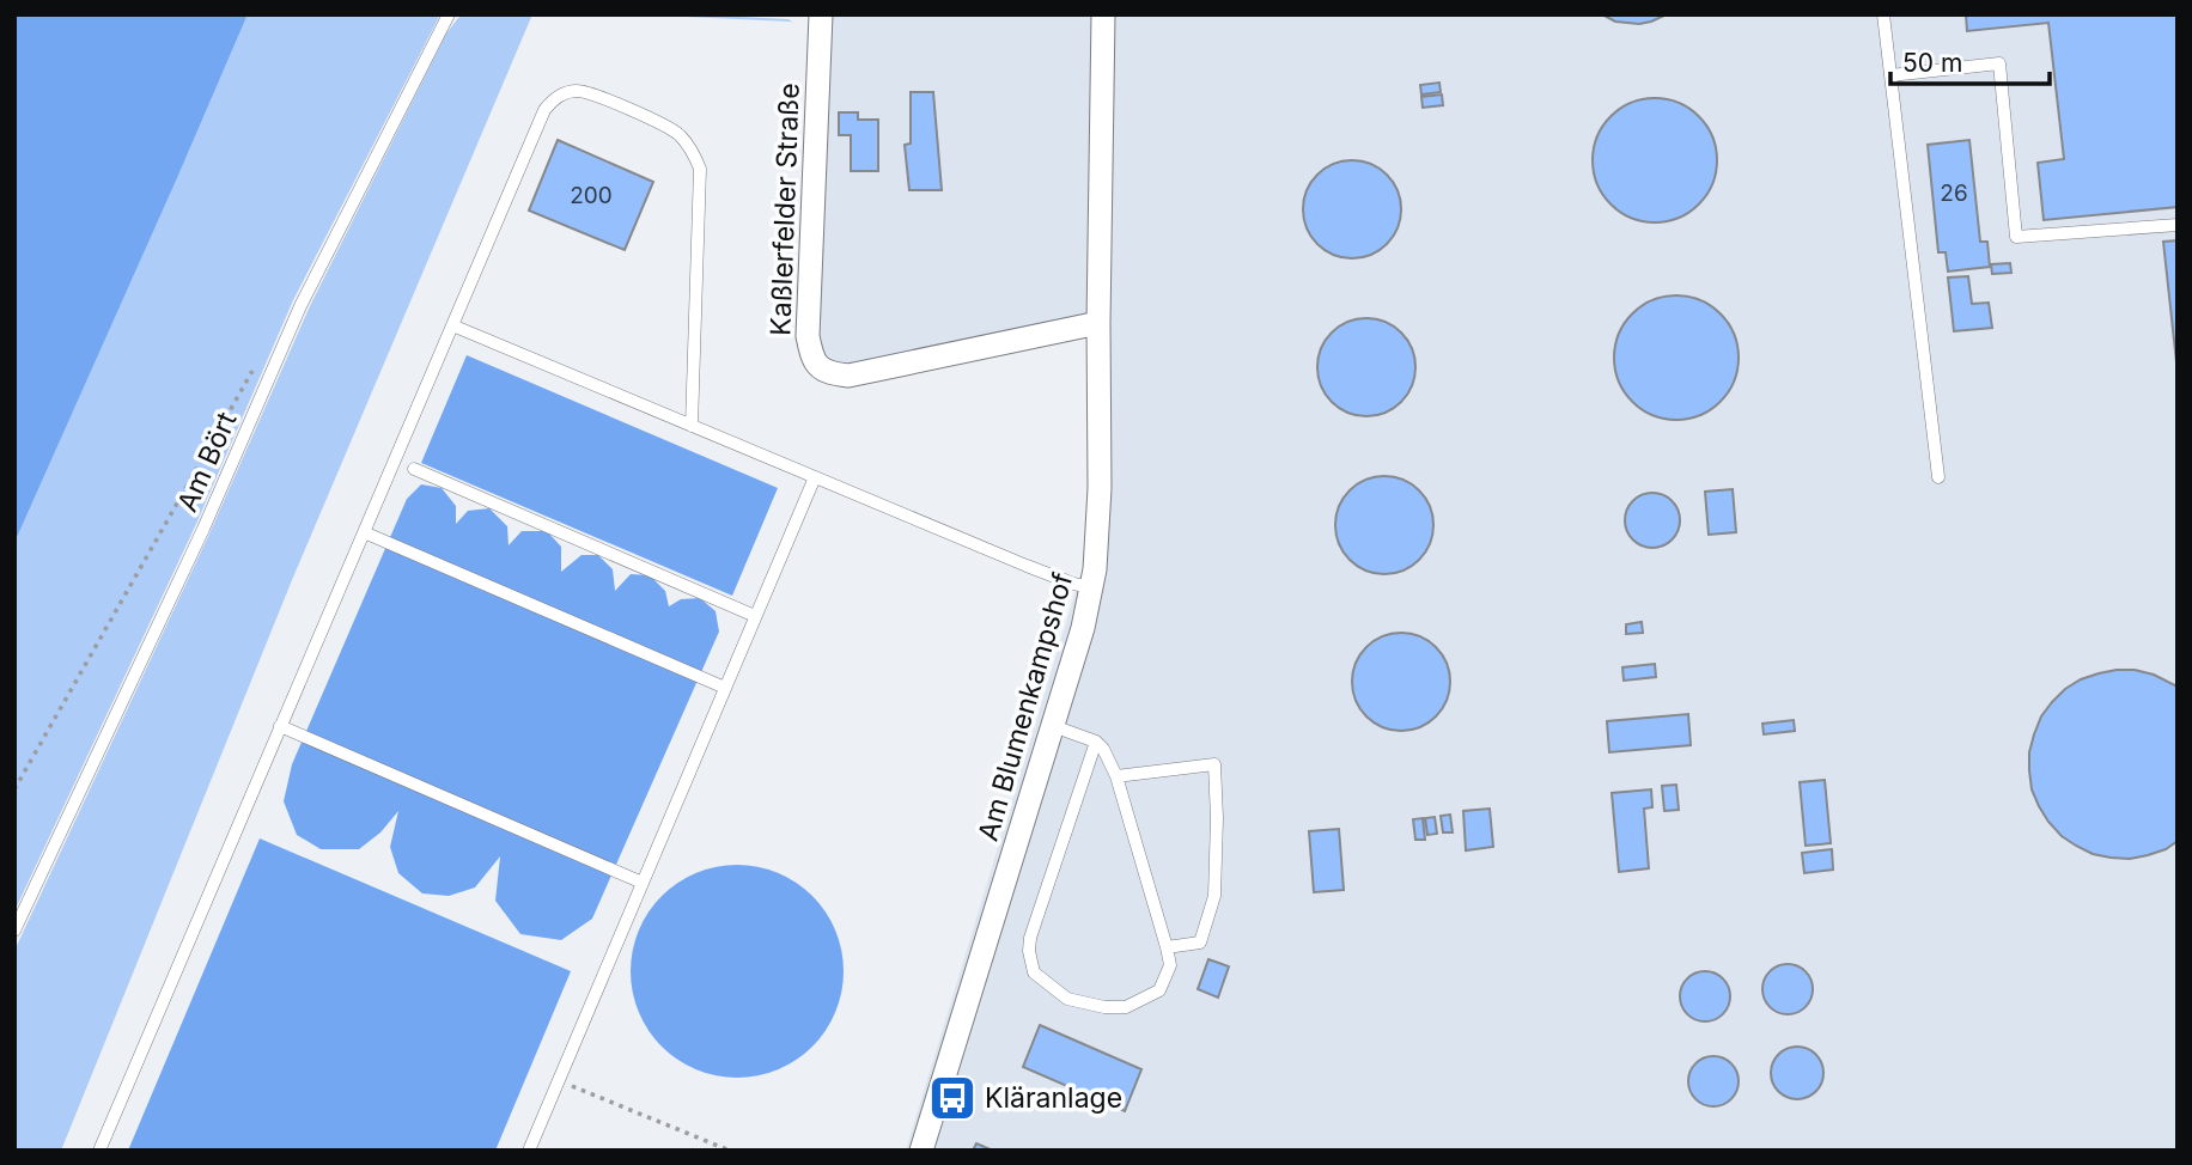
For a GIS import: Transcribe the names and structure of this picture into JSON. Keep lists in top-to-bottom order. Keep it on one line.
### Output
{"streets":{"street":["Kaßlerfelder Straße","Am Blumenkampshof"],"lane":["Am Bört"]},"crossings":[["Kaßlerfelder Straße","Am Blumenkampshof"]],"places":{"bus stop":["Kläranlage"]},"house_numbers":["26","200"],"scale_bar":"50 m"}
